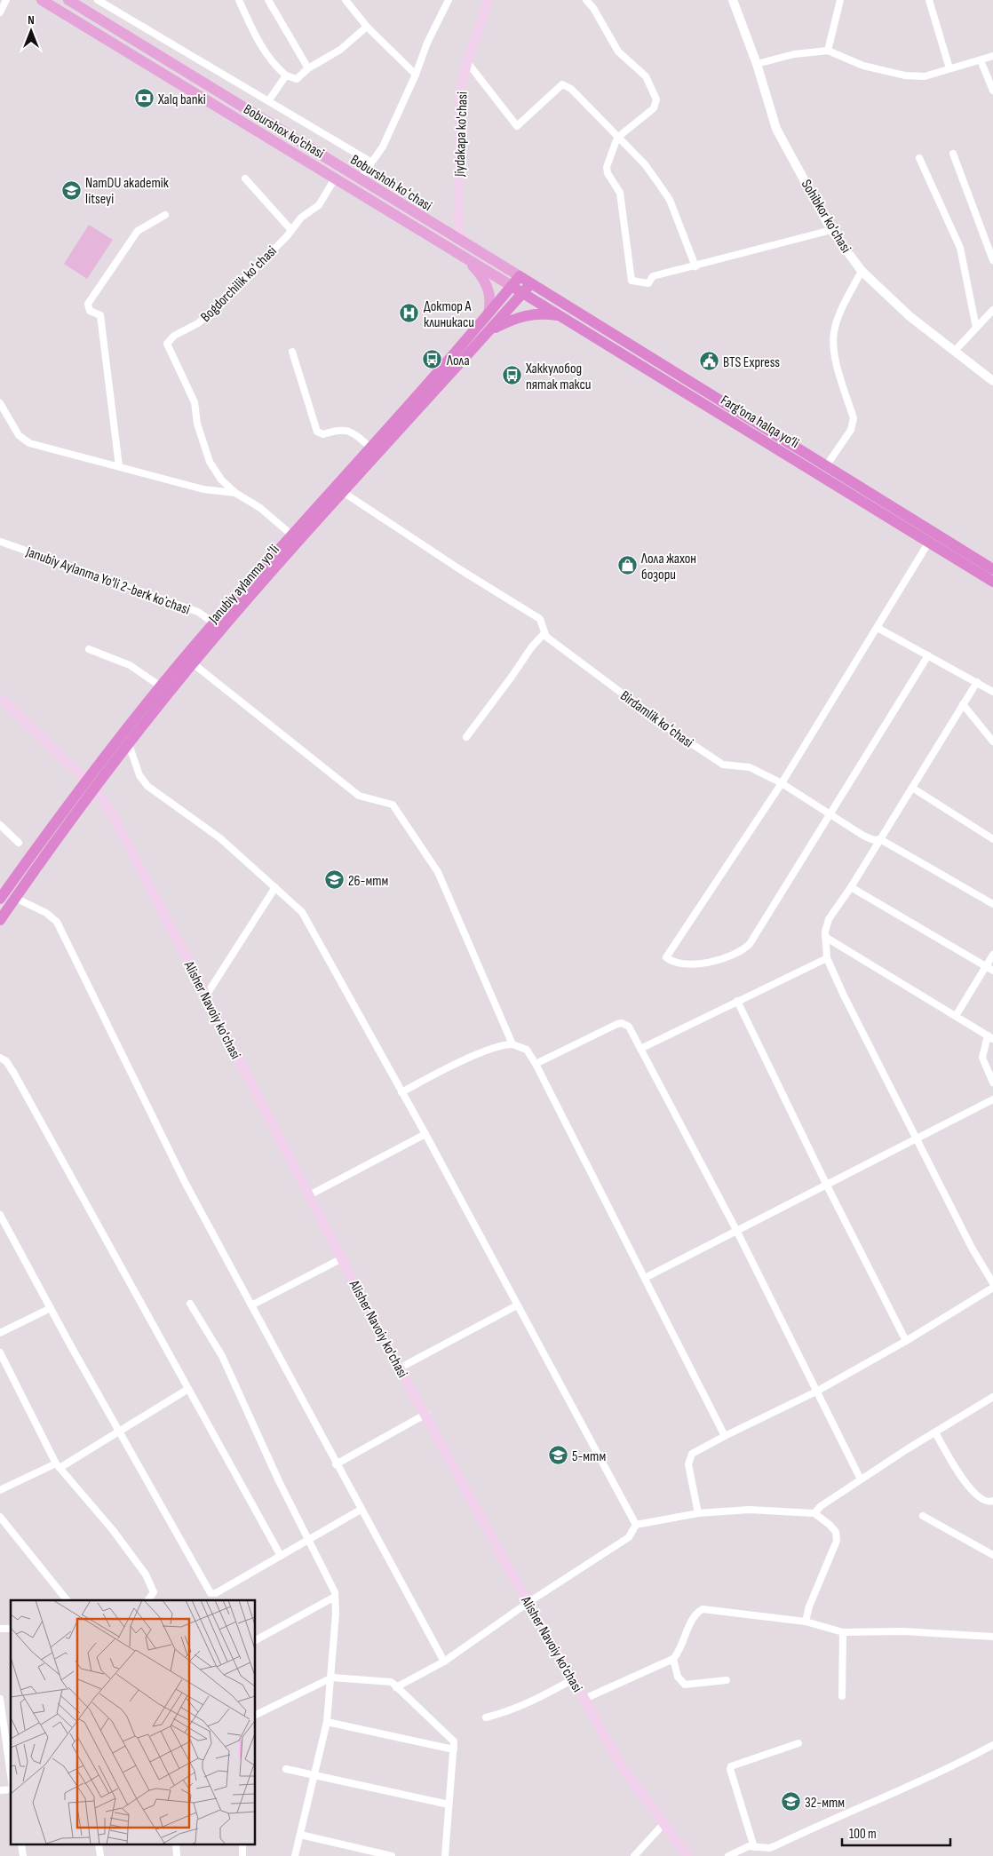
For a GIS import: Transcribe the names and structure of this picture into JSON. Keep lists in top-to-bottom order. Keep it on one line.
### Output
{"streets":{"highway":["Farg‘ona halqa yo‘li","Janubiy aylanma yoʻli"],"main road":["Boburshox ko'chasi","Jiydakapa ko'chasi","Boburshoh koʻchasi","Alisher Navoiy ko'chasi"],"street":["Sohibkor ko'chasi","Bogdorchilik koʻchasi","Janubiy Аylanma Yo'li 2-berk koʼchasi","Birdamlik koʻchasi"]},"crossings":[["Boburshox ko'chasi","Bogdorchilik koʻchasi"],["Boburshox ko'chasi","Farg‘ona halqa yo‘li"],["Boburshox ko'chasi","Janubiy aylanma yoʻli"],["Jiydakapa ko'chasi","Boburshoh koʻchasi"],["Boburshoh koʻchasi","Farg‘ona halqa yo‘li"],["Boburshoh koʻchasi","Janubiy aylanma yoʻli"],["Bogdorchilik koʻchasi","Janubiy aylanma yoʻli"],["Farg‘ona halqa yo‘li","Janubiy aylanma yoʻli"],["Janubiy Аylanma Yo'li 2-berk koʼchasi","Janubiy aylanma yoʻli"],["Janubiy aylanma yoʻli","Birdamlik koʻchasi"],["Janubiy aylanma yoʻli","Alisher Navoiy ko'chasi"]],"places":{"bank":["Xalq banki"],"school or university":["NamDU akademik litseyi","26-мтм","5-мтм","32-мтм"],"hospital":["Доктор А клиникаси"],"bus stop":["Лола","Хаккулобод пятак такси"],"public building":["BTS Express"],"shop":["Лола жахон бозори"]},"scale_bar":"100 m","north":"top"}
